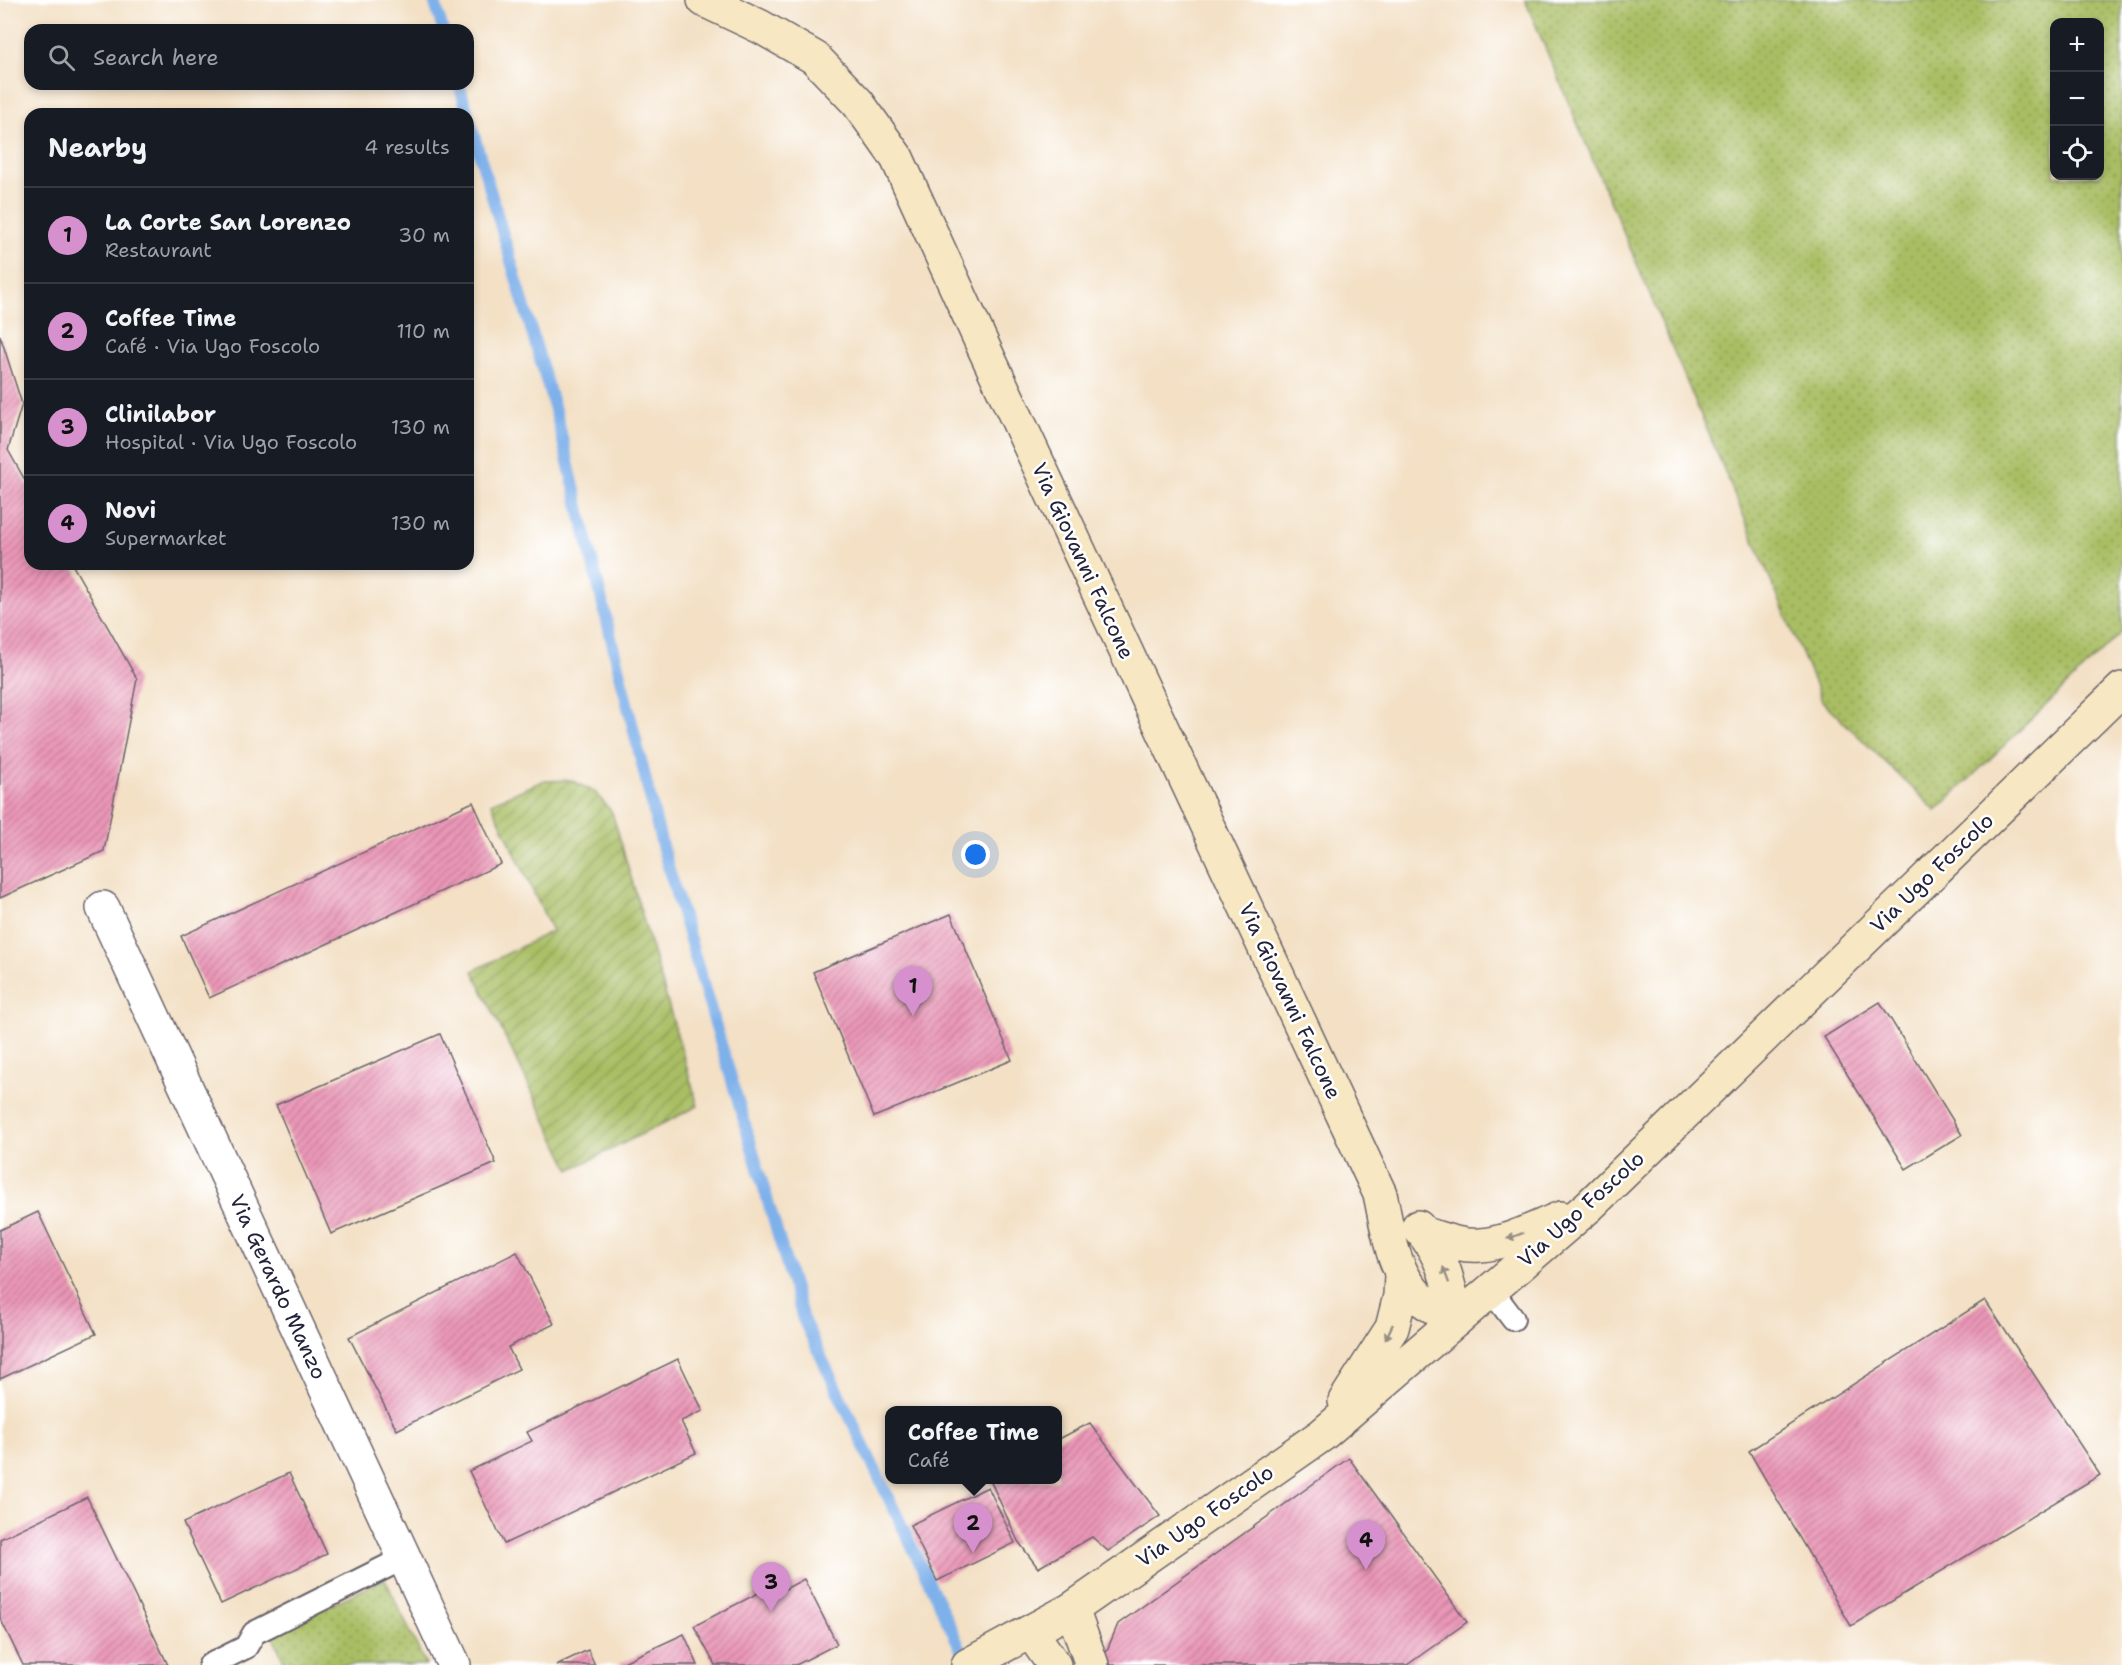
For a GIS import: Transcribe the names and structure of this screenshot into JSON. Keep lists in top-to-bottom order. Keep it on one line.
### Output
{"streets":{"street":["Via Giovanni Falcone","Via Ugo Foscolo","Via Gerardo Manzo"]},"crossings":[["Via Giovanni Falcone","Via Ugo Foscolo"]],"page":{"map_buttons":["+","−"],"search":"Search here","heading":["Nearby","4 results"],"list":[{"mark":"1","name":"La Corte San Lorenzo","note":"Restaurant","value":"30 m"},{"mark":"2","name":"Coffee Time","note":"Café · Via Ugo Foscolo","value":"110 m"},{"mark":"3","name":"Clinilabor","note":"Hospital · Via Ugo Foscolo","value":"130 m"},{"mark":"4","name":"Novi","note":"Supermarket","value":"130 m"}],"pins":["1","2","4","3"],"popup":["Coffee Time","Café"]}}
